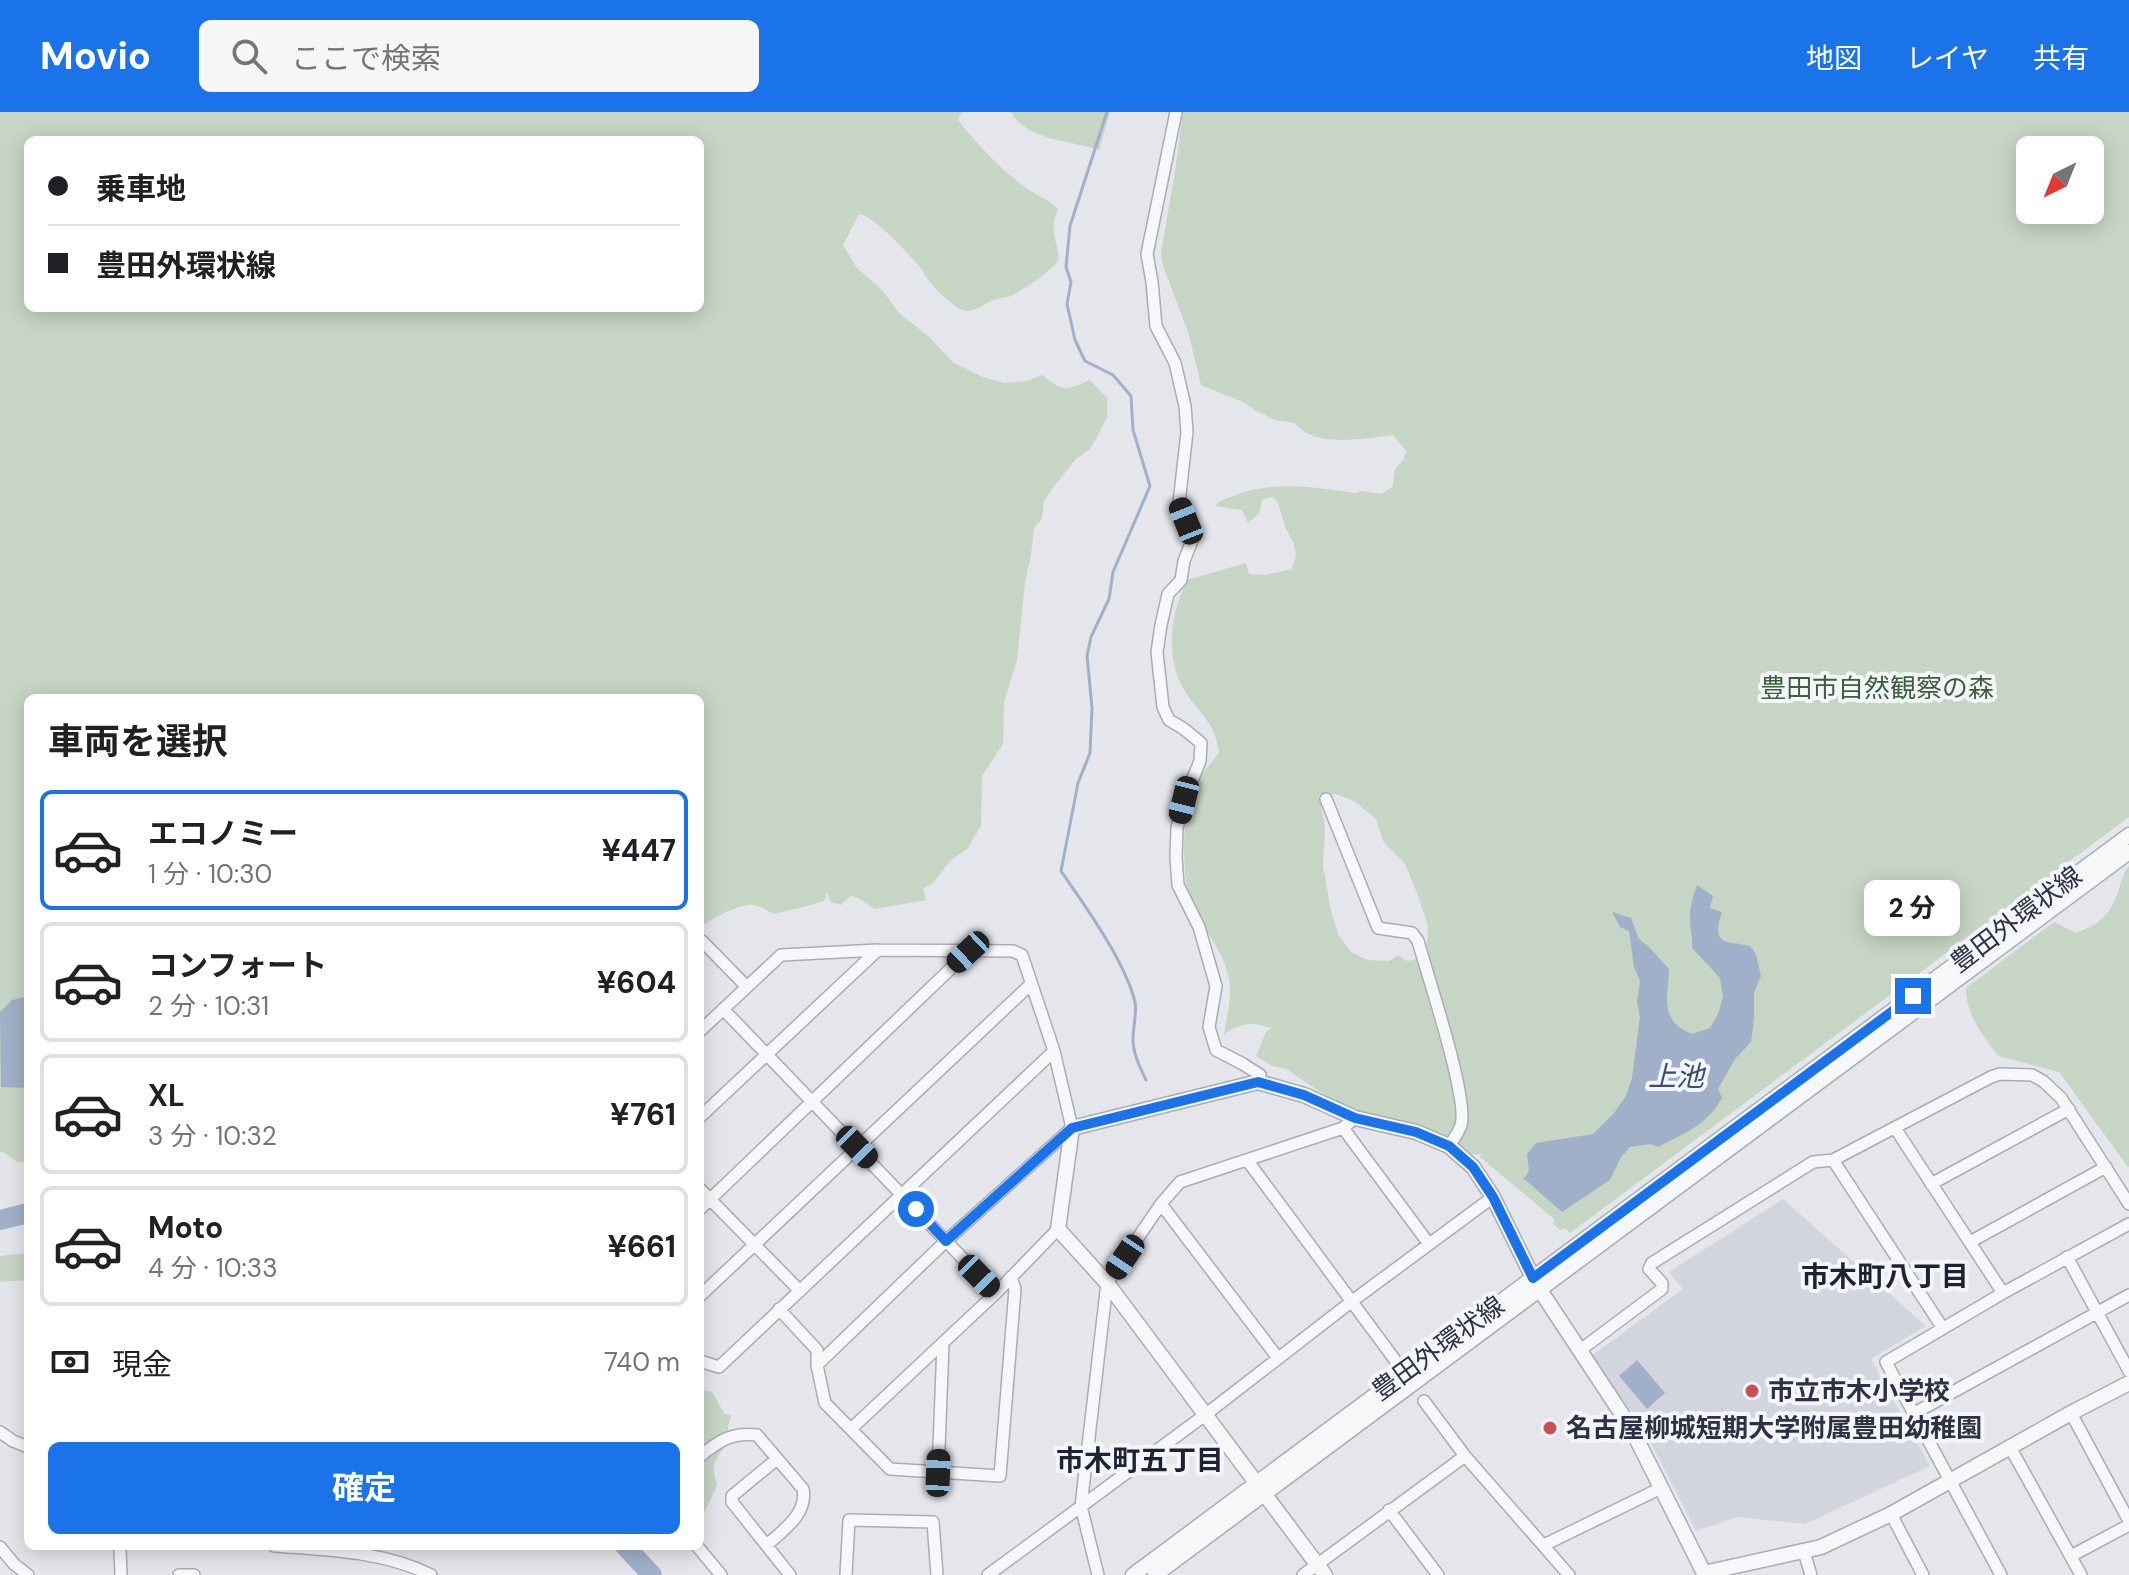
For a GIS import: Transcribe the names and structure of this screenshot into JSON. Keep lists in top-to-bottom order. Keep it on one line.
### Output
{"streets":{"street":["豊田外環状線"]},"districts":["市木町八丁目","市木町五丁目"],"water":["上池"],"parks":["豊田市自然観察の森"],"places":["市立市木小学校","名古屋柳城短期大学附属豊田幼稚園"],"north":"bottom left","page":{"header":"Movio","search":"ここで検索","nav":["地図","レイヤ","共有"],"banner":["乗車地","豊田外環状線"],"heading":"車両を選択","list":[{"name":"エコノミー","note":"1 分 · 10:30","value":"¥447"},{"name":"コンフォート","note":"2 分 · 10:31","value":"¥604"},{"name":"XL","note":"3 分 · 10:32","value":"¥761"},{"name":"Moto","note":"4 分 · 10:33","value":"¥661"}],"bubble":"2 分","pay":["現金","740 m"],"buttons":"確定"}}
